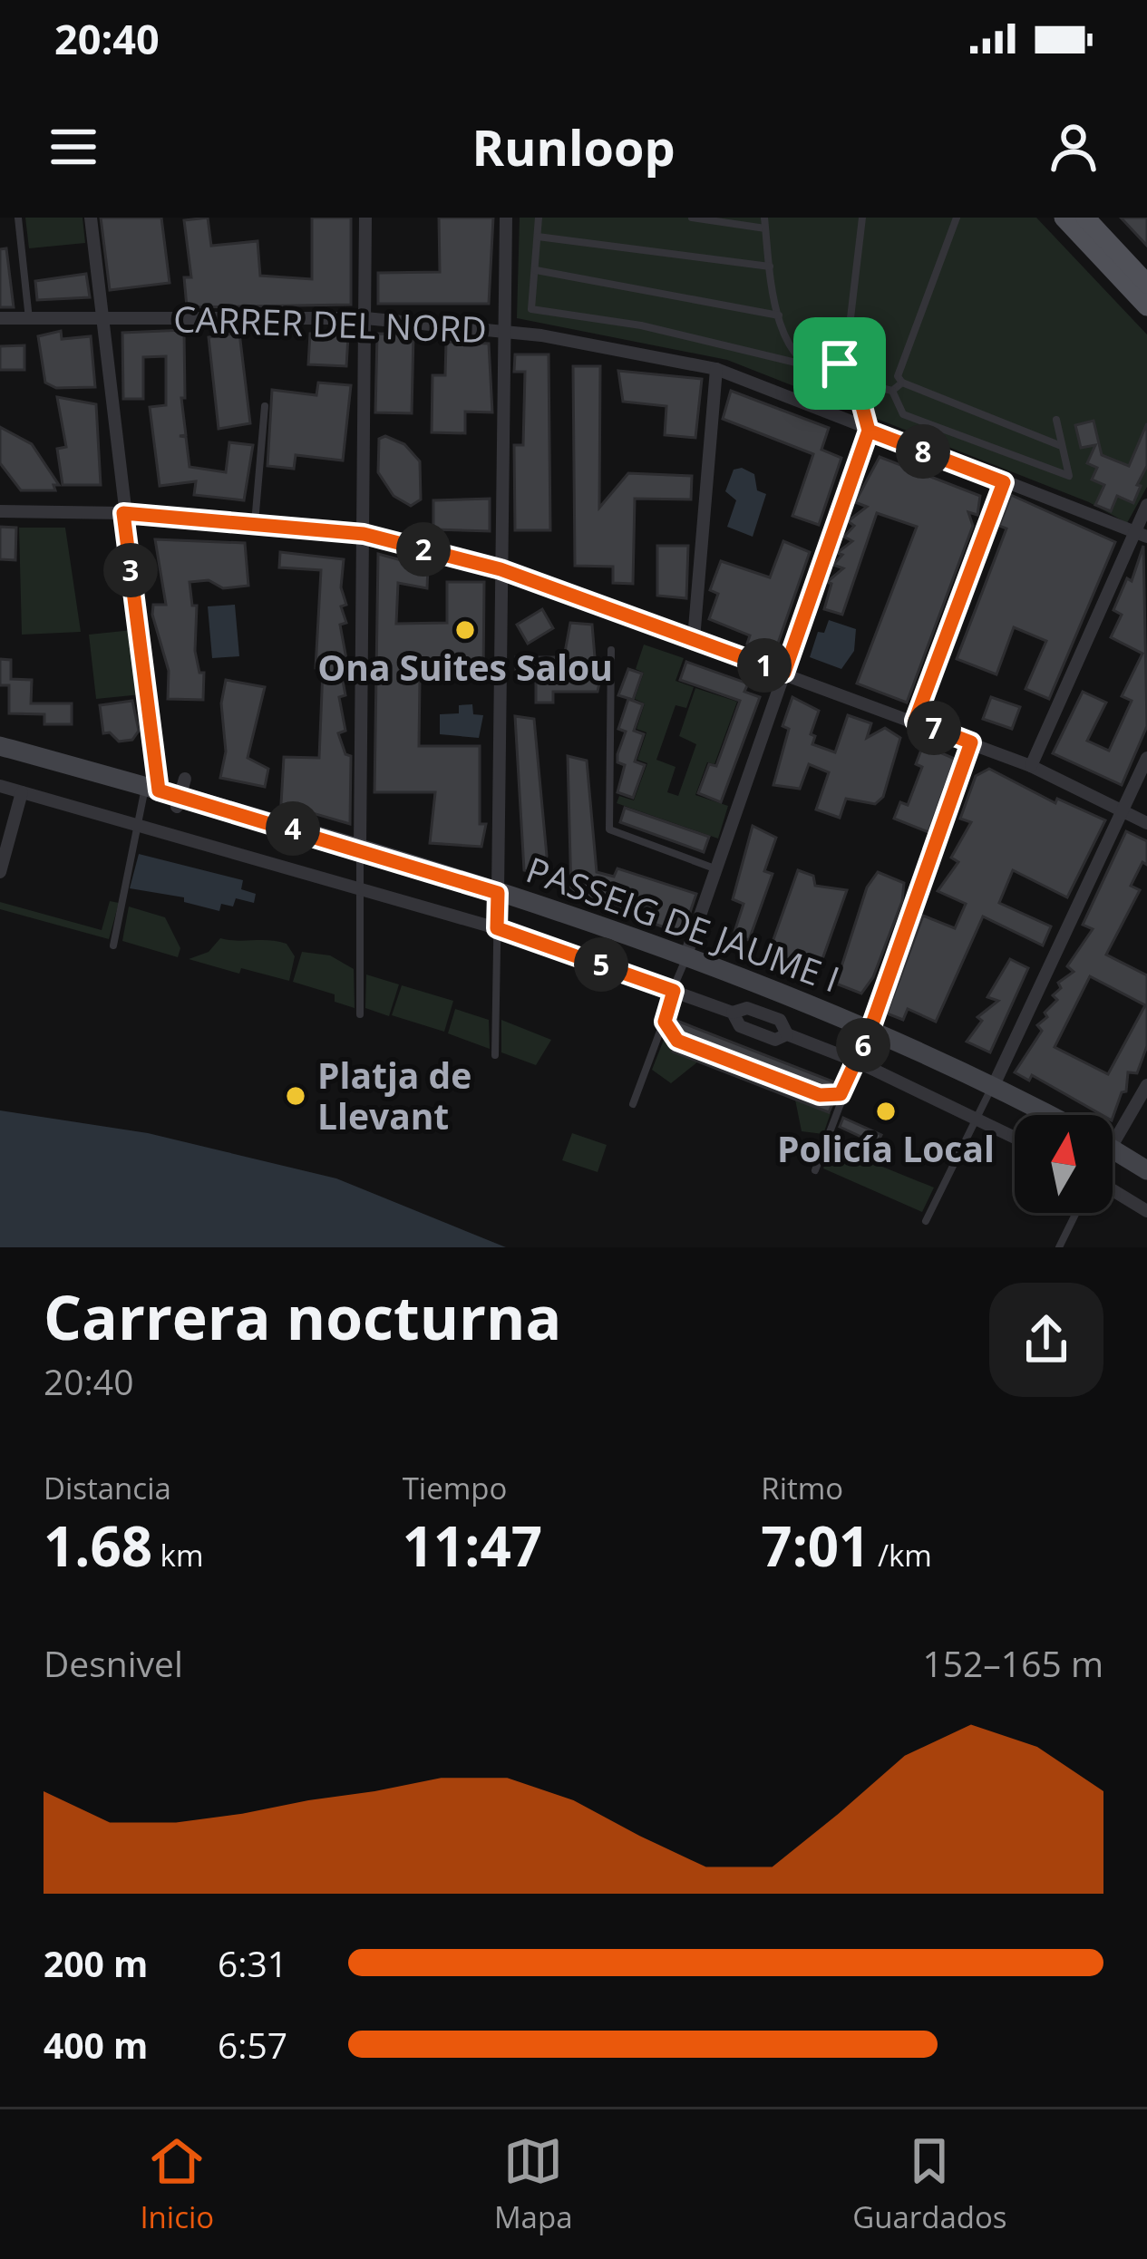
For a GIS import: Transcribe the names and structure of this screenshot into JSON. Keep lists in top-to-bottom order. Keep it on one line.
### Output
{"streets":{"street":["CARRER DEL NORD","PASSEIG DE JAUME I"]},"places":["Ona Suites Salou","Platja de Llevant","Policía Local"],"north":"top","page":{"status":"20:40","header":"Runloop","pins":["8","2","3","1","7","4","5","6"],"heading":["Carrera nocturna","20:40"],"stats":[["Distancia","1.68 km"],["Tiempo","11:47"],["Ritmo","7:01 /km"]],"chart":["Desnivel","152–165 m"],"list":[{"name":"200 m","note":"6:31"},{"name":"400 m","note":"6:57"}],"tabs":["Inicio","Mapa","Guardados"]}}
